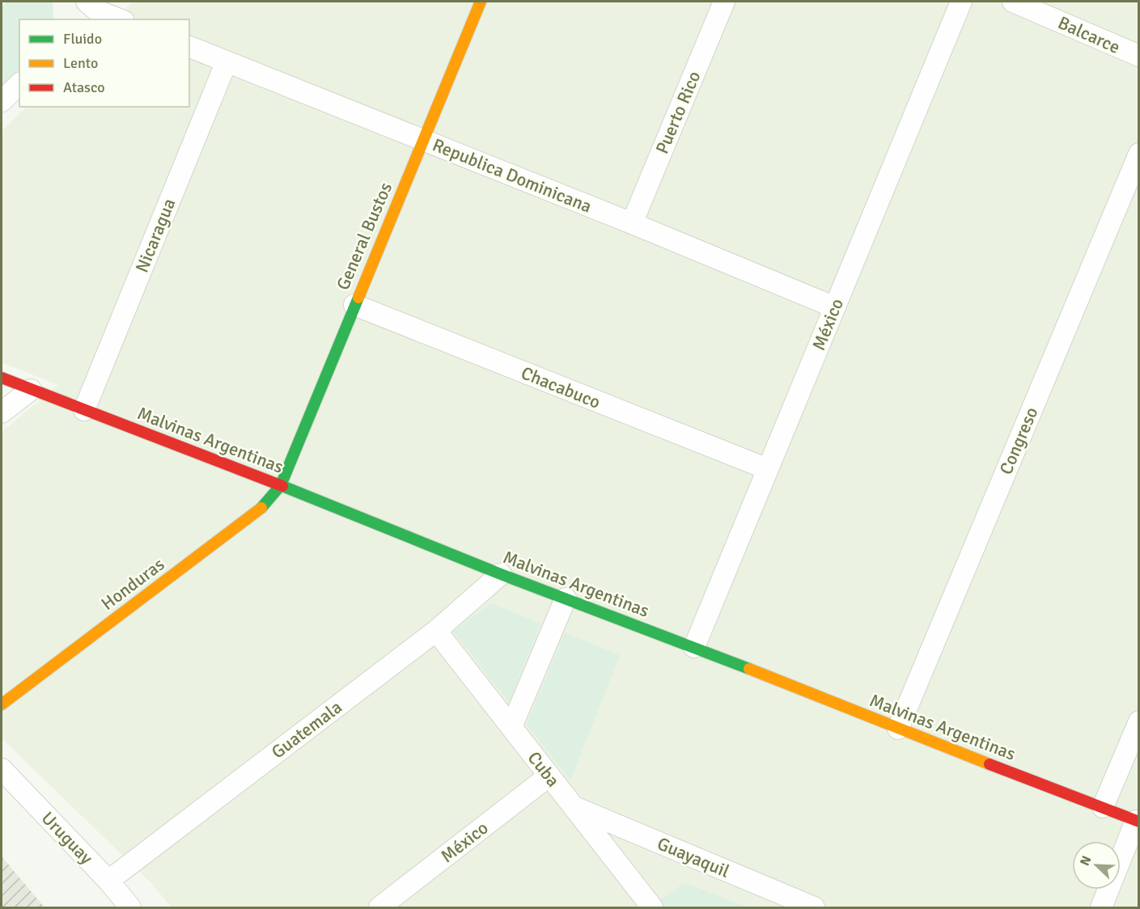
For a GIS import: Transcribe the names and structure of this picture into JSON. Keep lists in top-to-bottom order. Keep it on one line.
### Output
{"streets":{"street":["Balcarce","Puerto Rico","Republica Dominicana","Nicaragua","General Bustos","México","Chacabuco","Malvinas Argentinas","Congreso","Honduras","Guatemala","Cuba","Uruguay","Guayaquil"]},"crossings":[["Puerto Rico","Republica Dominicana"],["Republica Dominicana","Nicaragua"],["Republica Dominicana","General Bustos"],["Republica Dominicana","México"],["Nicaragua","Malvinas Argentinas"],["General Bustos","Chacabuco"],["General Bustos","Malvinas Argentinas"],["General Bustos","Honduras"],["México","Chacabuco"],["México","Malvinas Argentinas"],["México","Cuba"],["Malvinas Argentinas","Congreso"],["Malvinas Argentinas","Honduras"],["Malvinas Argentinas","Guatemala"],["Guatemala","Cuba"],["Guatemala","Uruguay"],["Cuba","Guayaquil"]],"legend":["Fluido","Lento","Atasco"],"north":"top left"}
